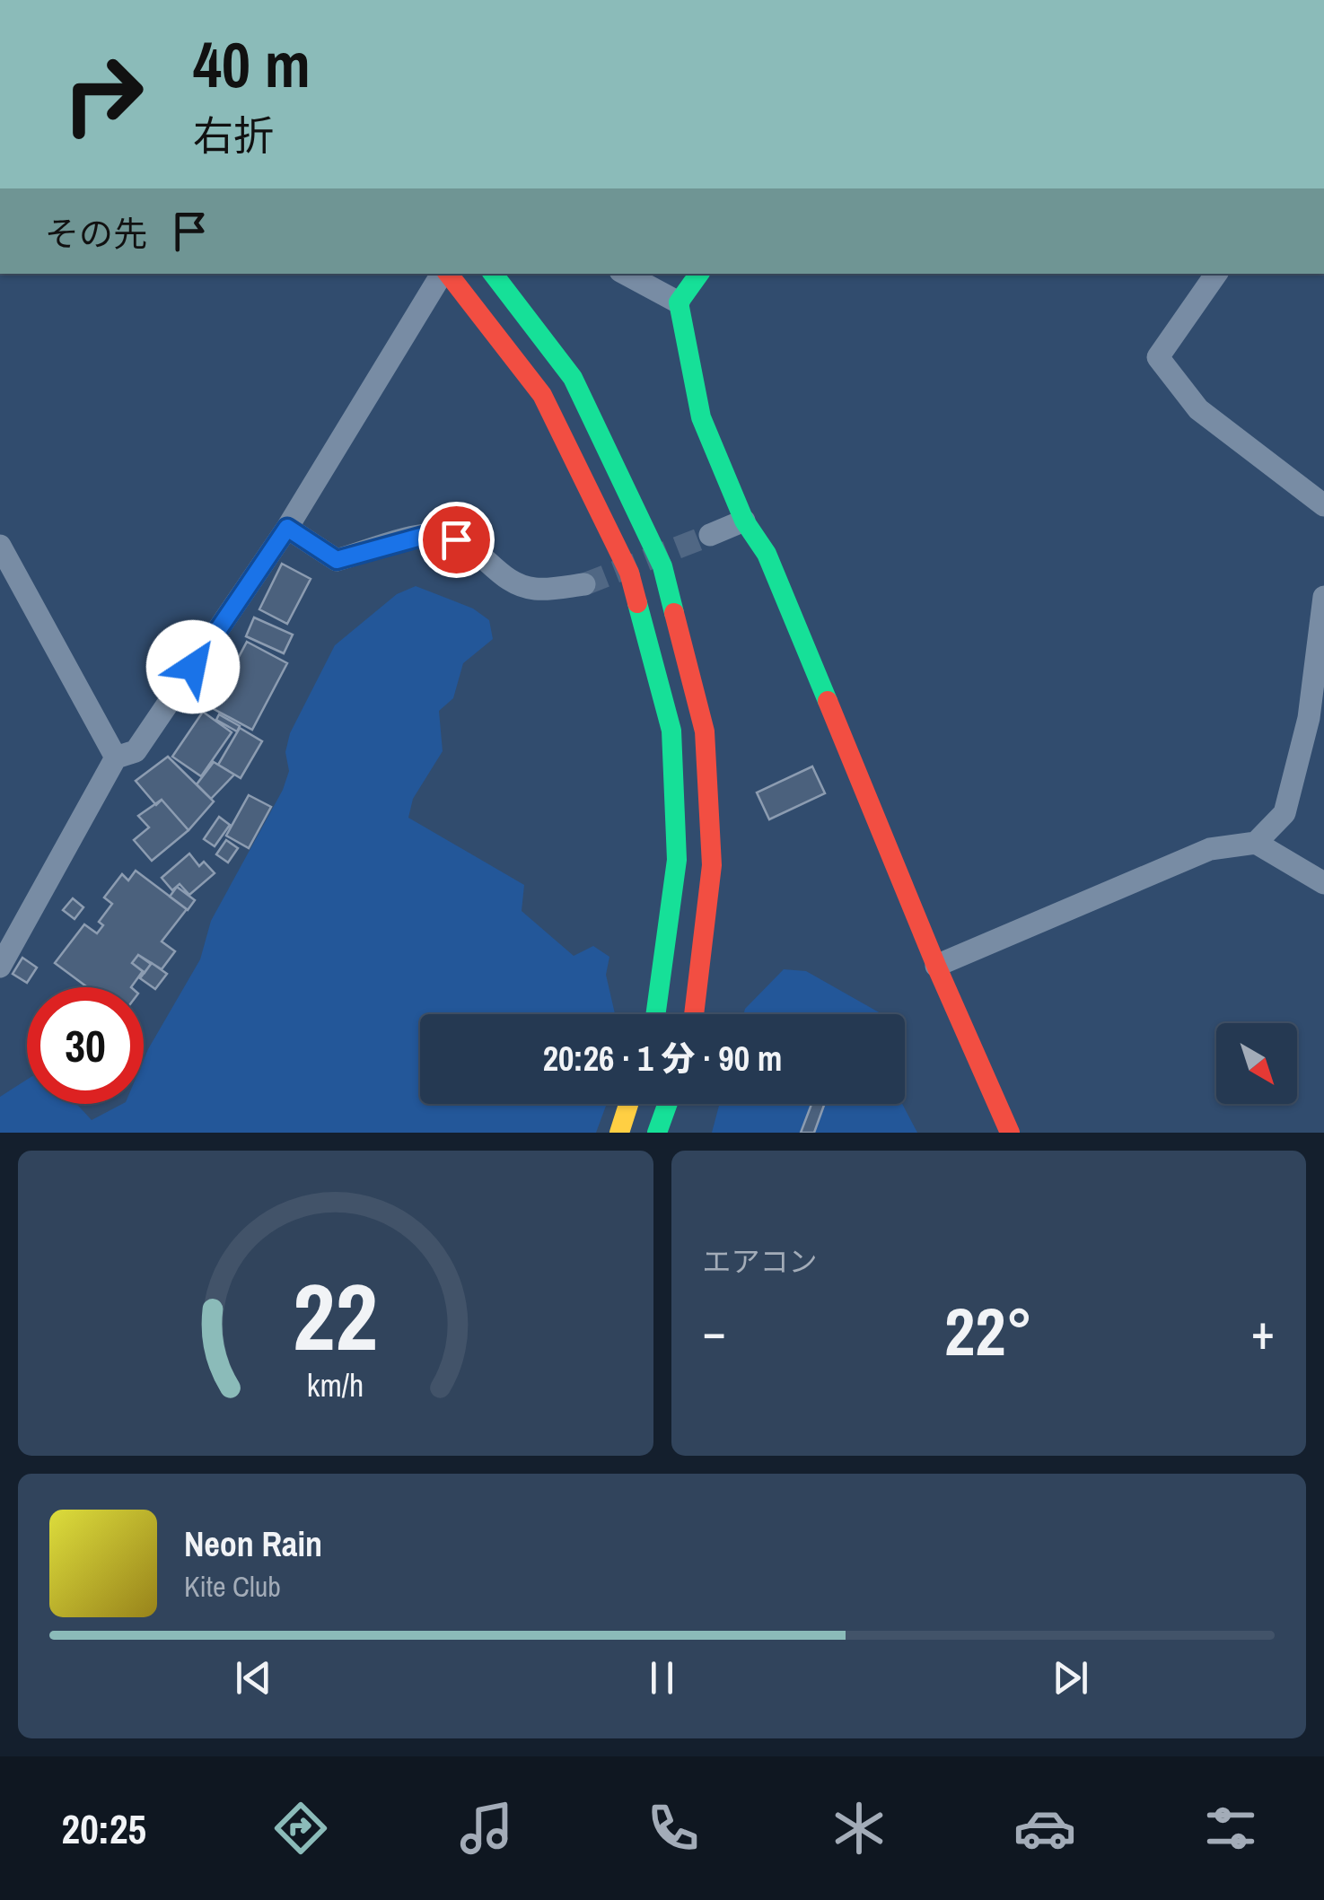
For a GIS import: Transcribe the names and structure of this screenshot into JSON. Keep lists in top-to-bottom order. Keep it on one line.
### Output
{"north":"bottom right","page":{"turn":["40 m","右折"],"then":"その先","limit":"30","trip":"20:26 · 1 分 · 90 m","tile":"エアコン","heat":["−","22°","+"],"song":["Neon Rain","Kite Club"],"tabs":"20:25","gauge":["22","km/h"]}}
